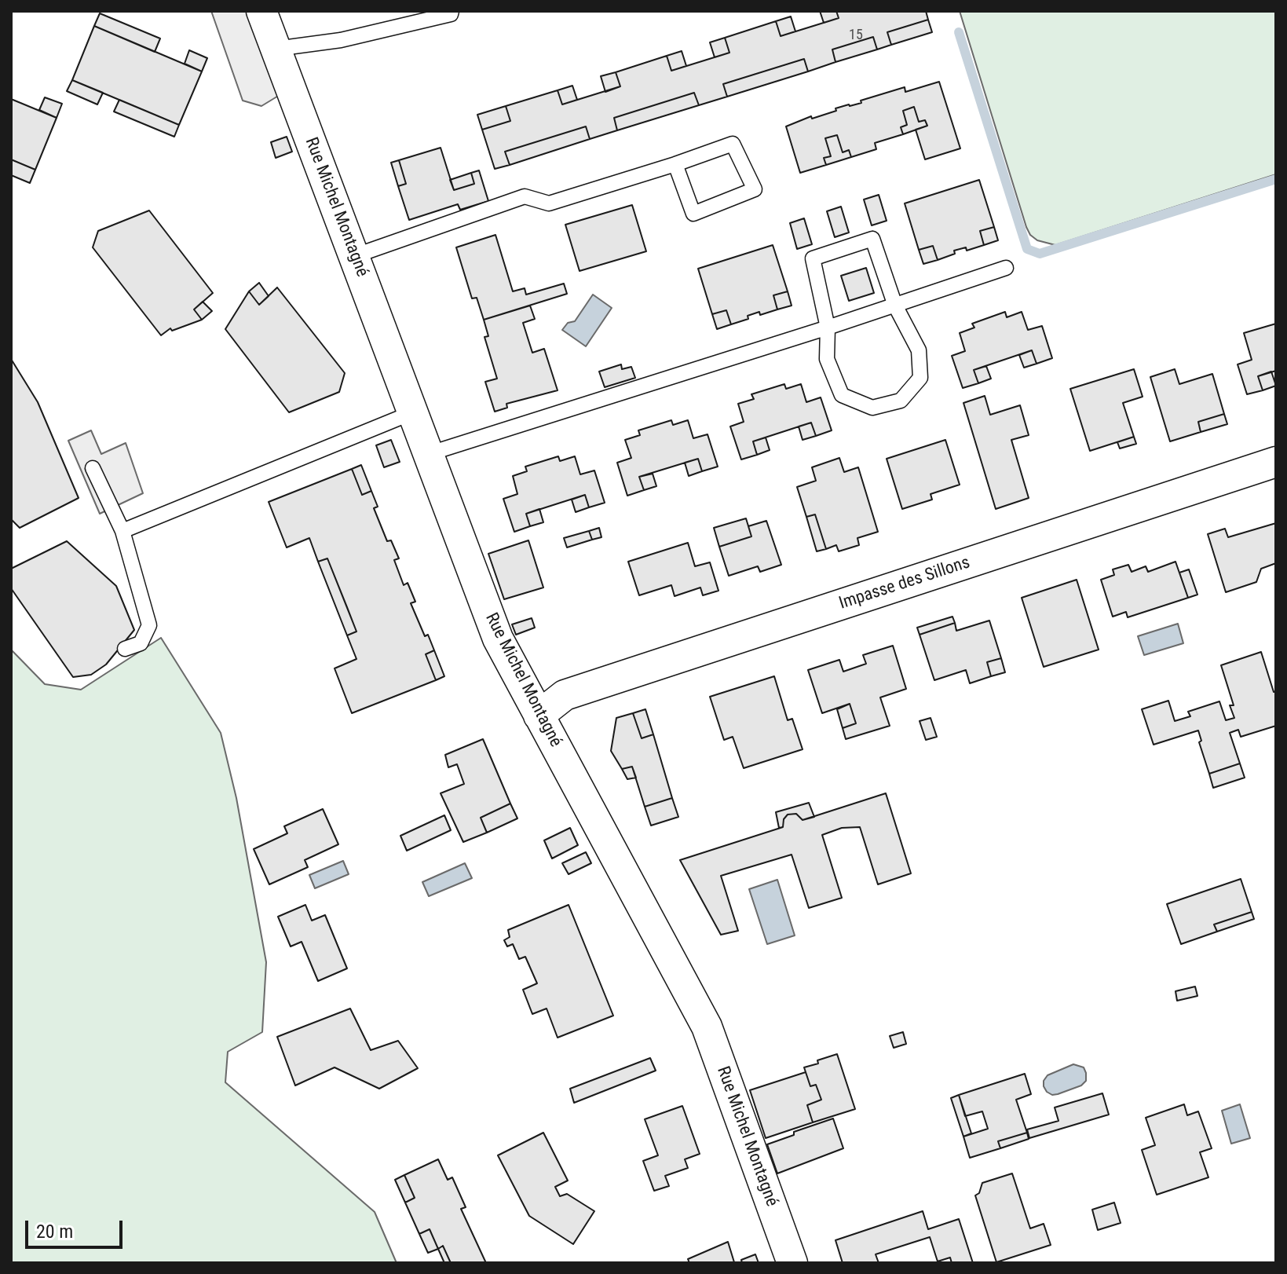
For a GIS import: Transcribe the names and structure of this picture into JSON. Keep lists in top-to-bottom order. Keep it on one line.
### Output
{"streets":{"street":["Rue Michel Montagné","Impasse des Sillons"]},"crossings":[["Rue Michel Montagné","Impasse des Sillons"]],"house_numbers":["15"],"scale_bar":"20 m"}
